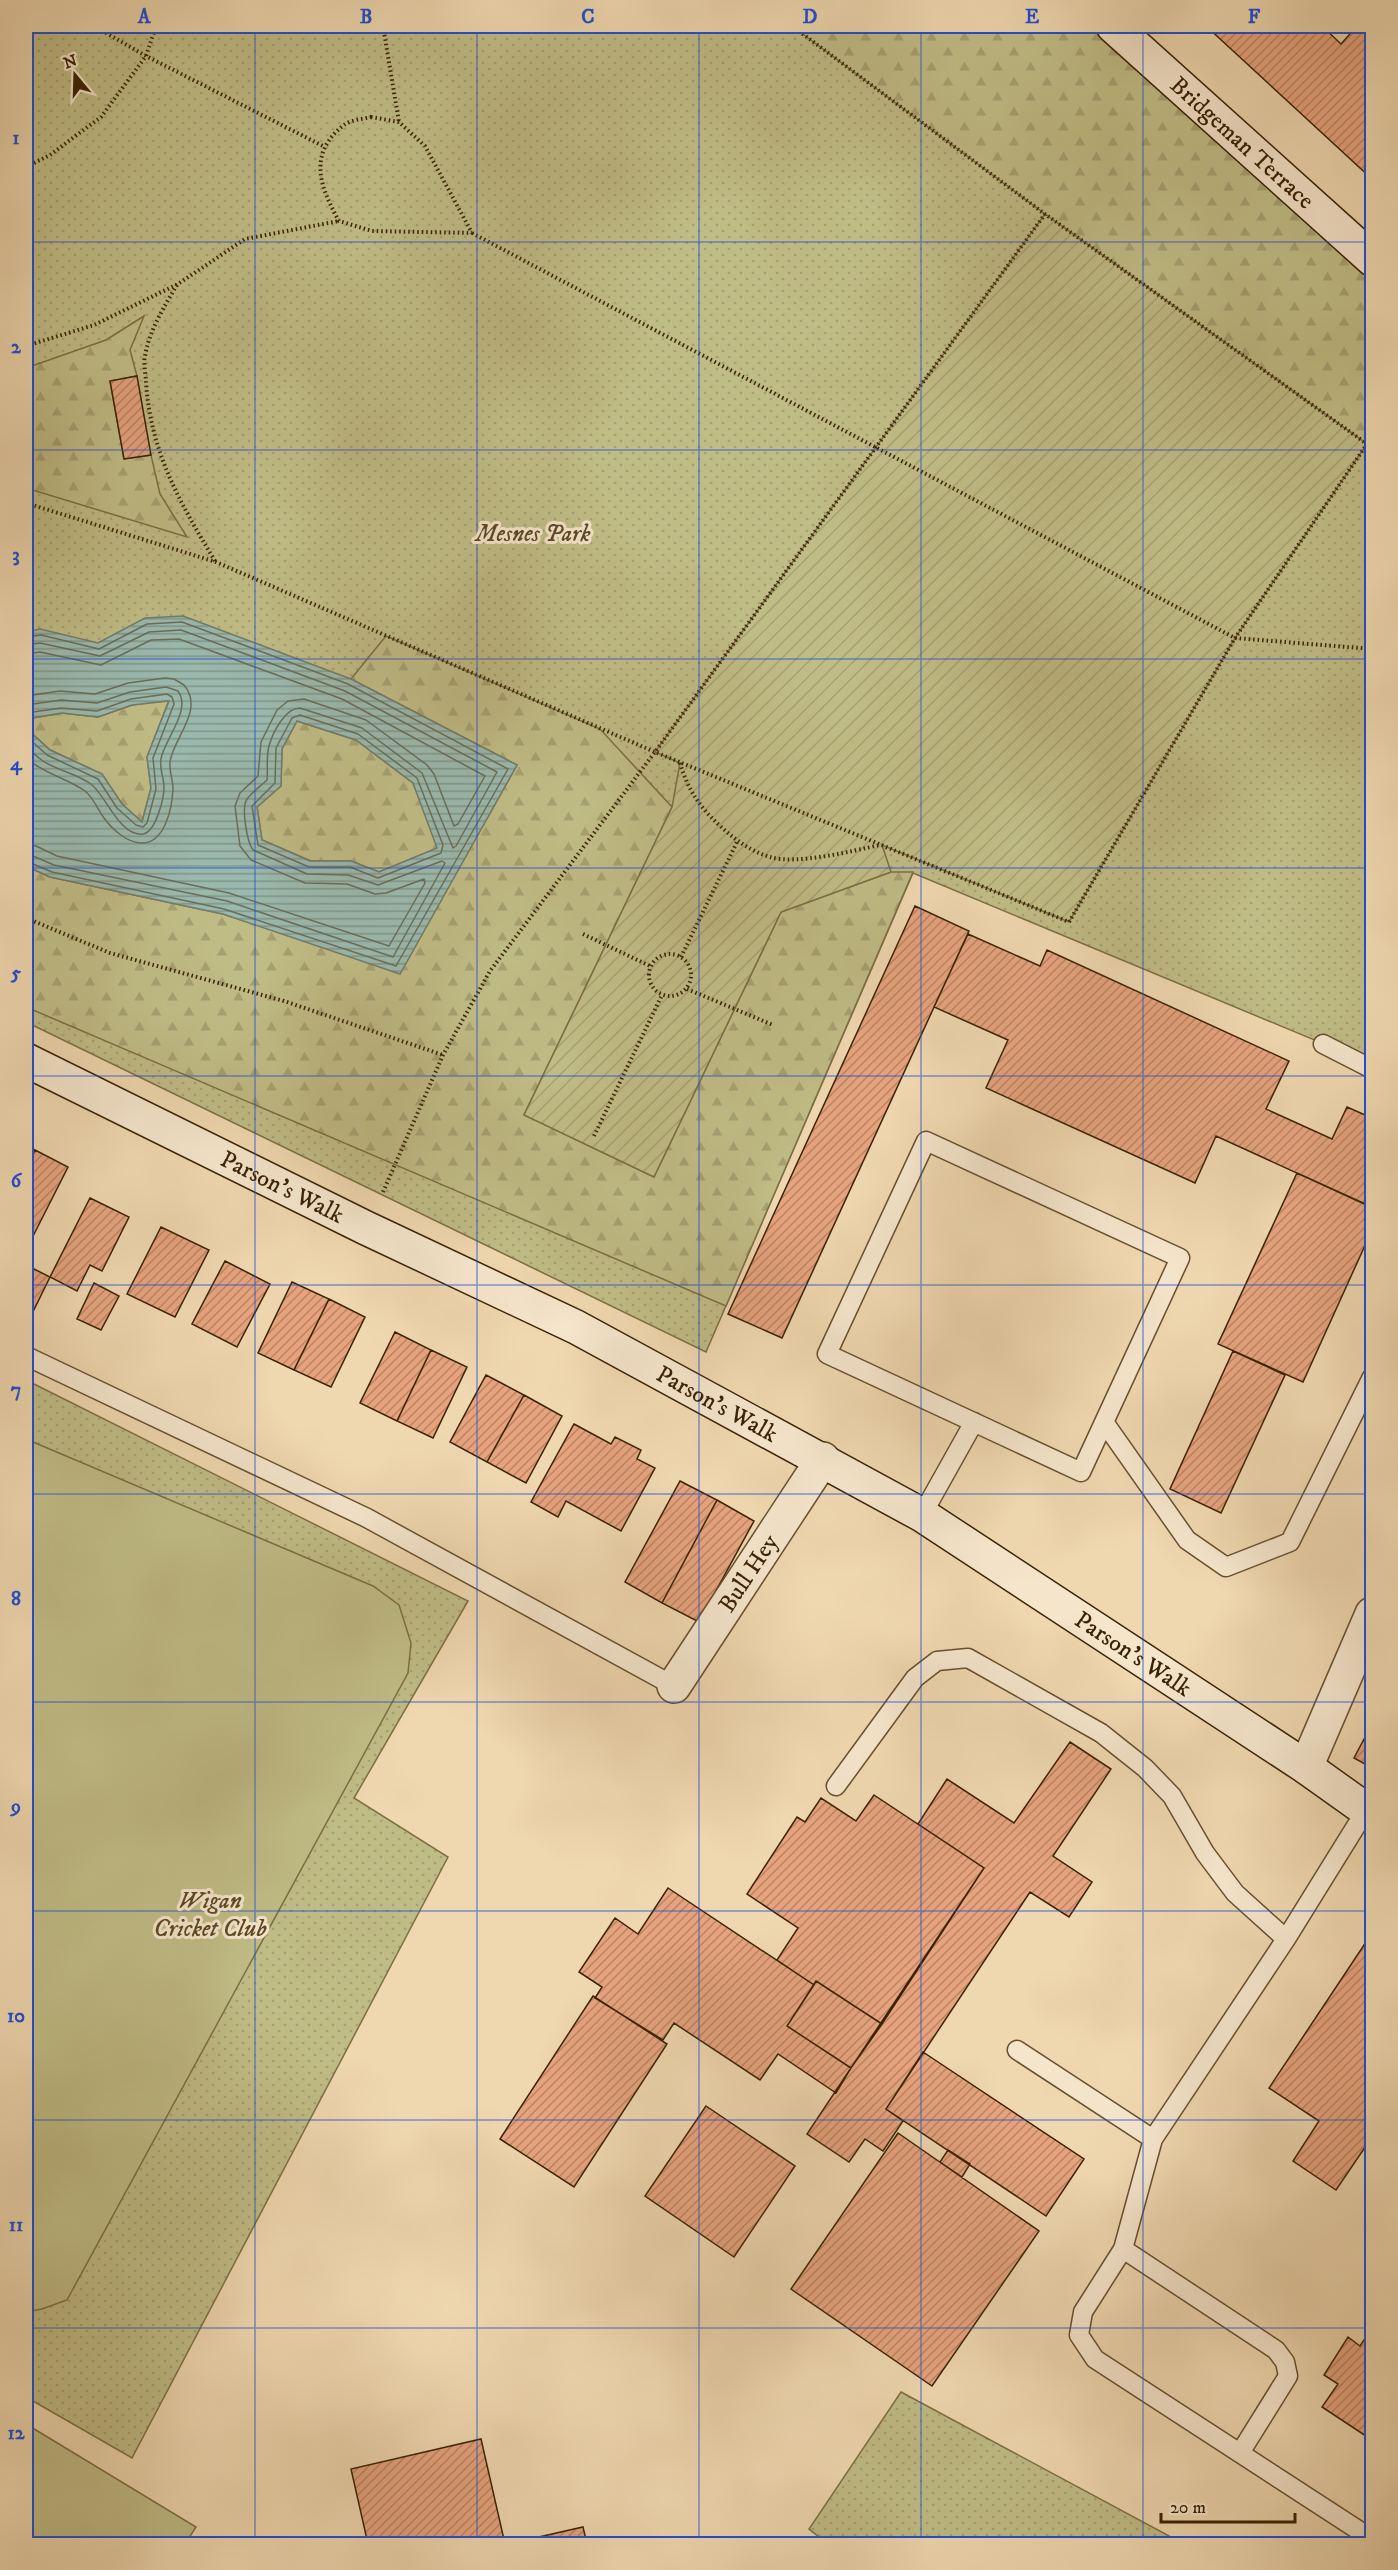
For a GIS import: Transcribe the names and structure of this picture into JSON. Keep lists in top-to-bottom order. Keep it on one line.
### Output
{"streets":{"main road":["Bridgeman Terrace","Parson's Walk","Bull Hey"]},"crossings":[["Parson's Walk","Bull Hey"]],"parks":["Mesnes Park","Wigan Cricket Club"],"scale_bar":"20 m","north":"top","grid":{"columns":["A","B","C","D","E","F"],"rows":["1","2","3","4","5","6","7","8","9","10","11","12"]}}
